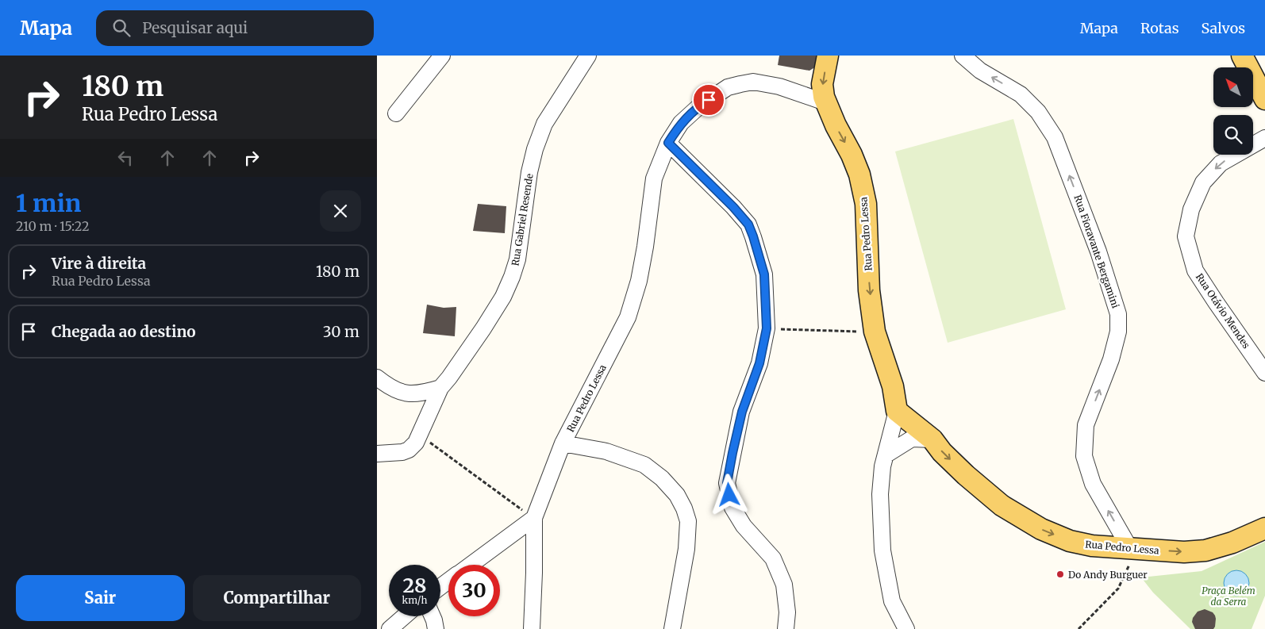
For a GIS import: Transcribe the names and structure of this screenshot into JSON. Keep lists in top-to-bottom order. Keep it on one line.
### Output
{"streets":{"main road":["Rua Pedro Lessa"],"street":["Rua Gabriel Resende","Rua Fioravante Bergamini","Rua Otávio Mendes"]},"crossings":[["Rua Pedro Lessa","Rua Fioravante Bergamini"]],"one_way":["Rua Fioravante Bergamini","Rua Otávio Mendes"],"parks":["Praça Belém da Serra"],"places":["Do Andy Burguer"],"north":"top left","page":{"header":"Mapa","search":"Pesquisar aqui","nav":["Mapa","Rotas","Salvos"],"turn":["180 m","Rua Pedro Lessa"],"heading":["1 min","210 m · 15:22"],"list":[{"name":"Vire à direita","note":"Rua Pedro Lessa","value":"180 m"},{"name":"Chegada ao destino","value":"30 m"}],"speed":"28 km/h","limit":"30","buttons":["Sair","Compartilhar"]}}
